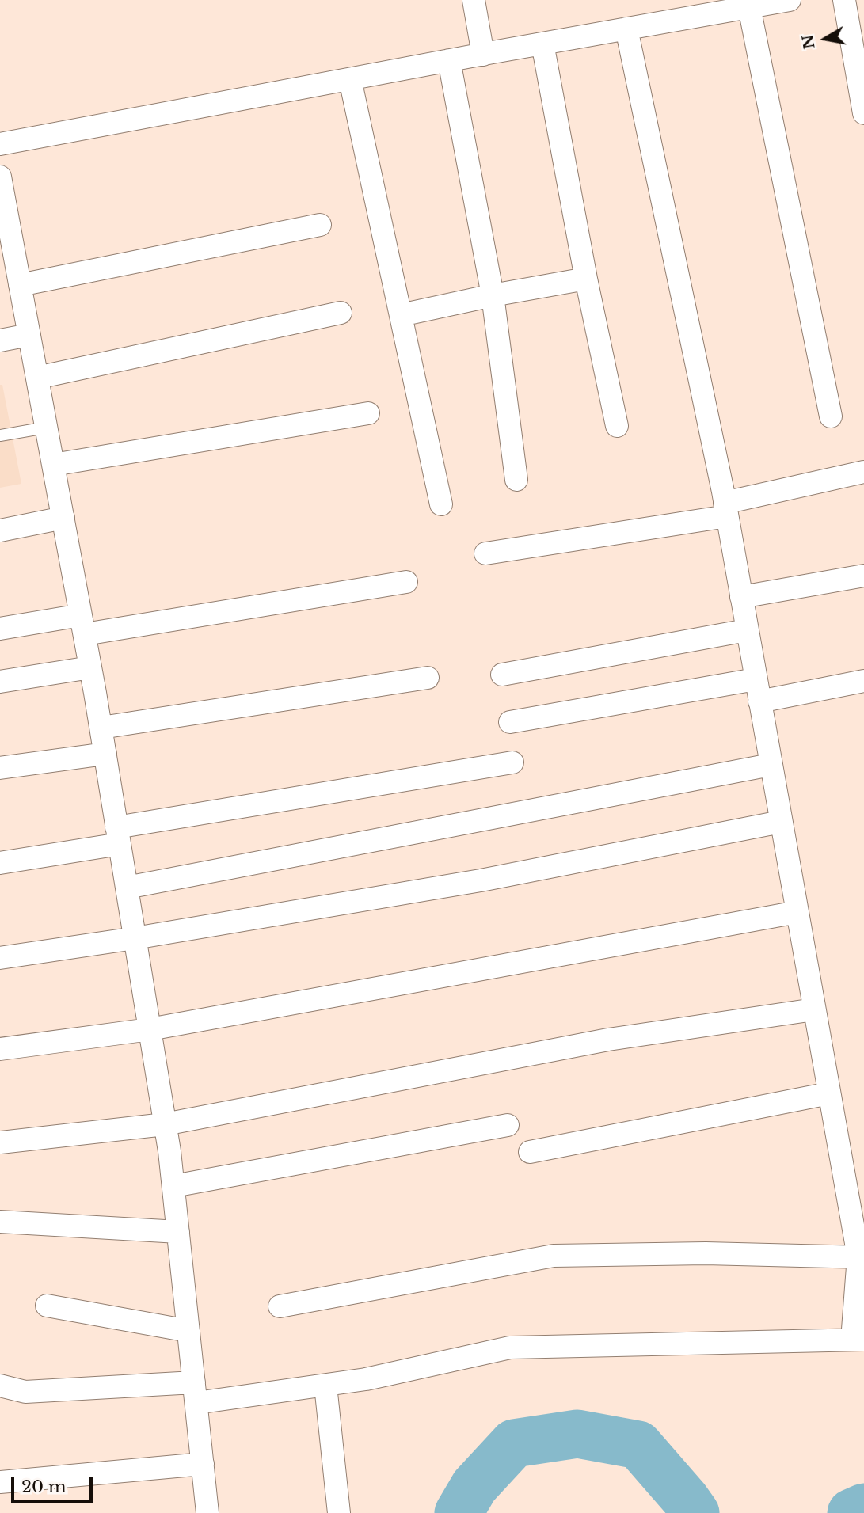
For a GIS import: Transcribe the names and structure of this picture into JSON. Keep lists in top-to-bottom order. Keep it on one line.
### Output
{"scale_bar":"20 m","north":"left"}
